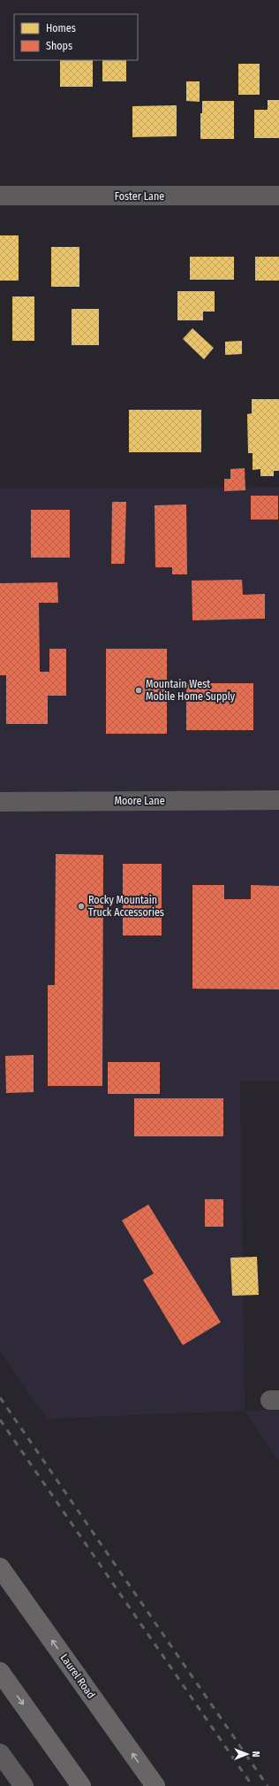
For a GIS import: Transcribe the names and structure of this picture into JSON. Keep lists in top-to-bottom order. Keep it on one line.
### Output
{"streets":{"main road":["Laurel Road"],"street":["Foster Lane","Moore Lane"]},"places":["Mountain West Mobile Home Supply","Rocky Mountain Truck Accessories"],"legend":["Homes","Shops"],"north":"right"}
